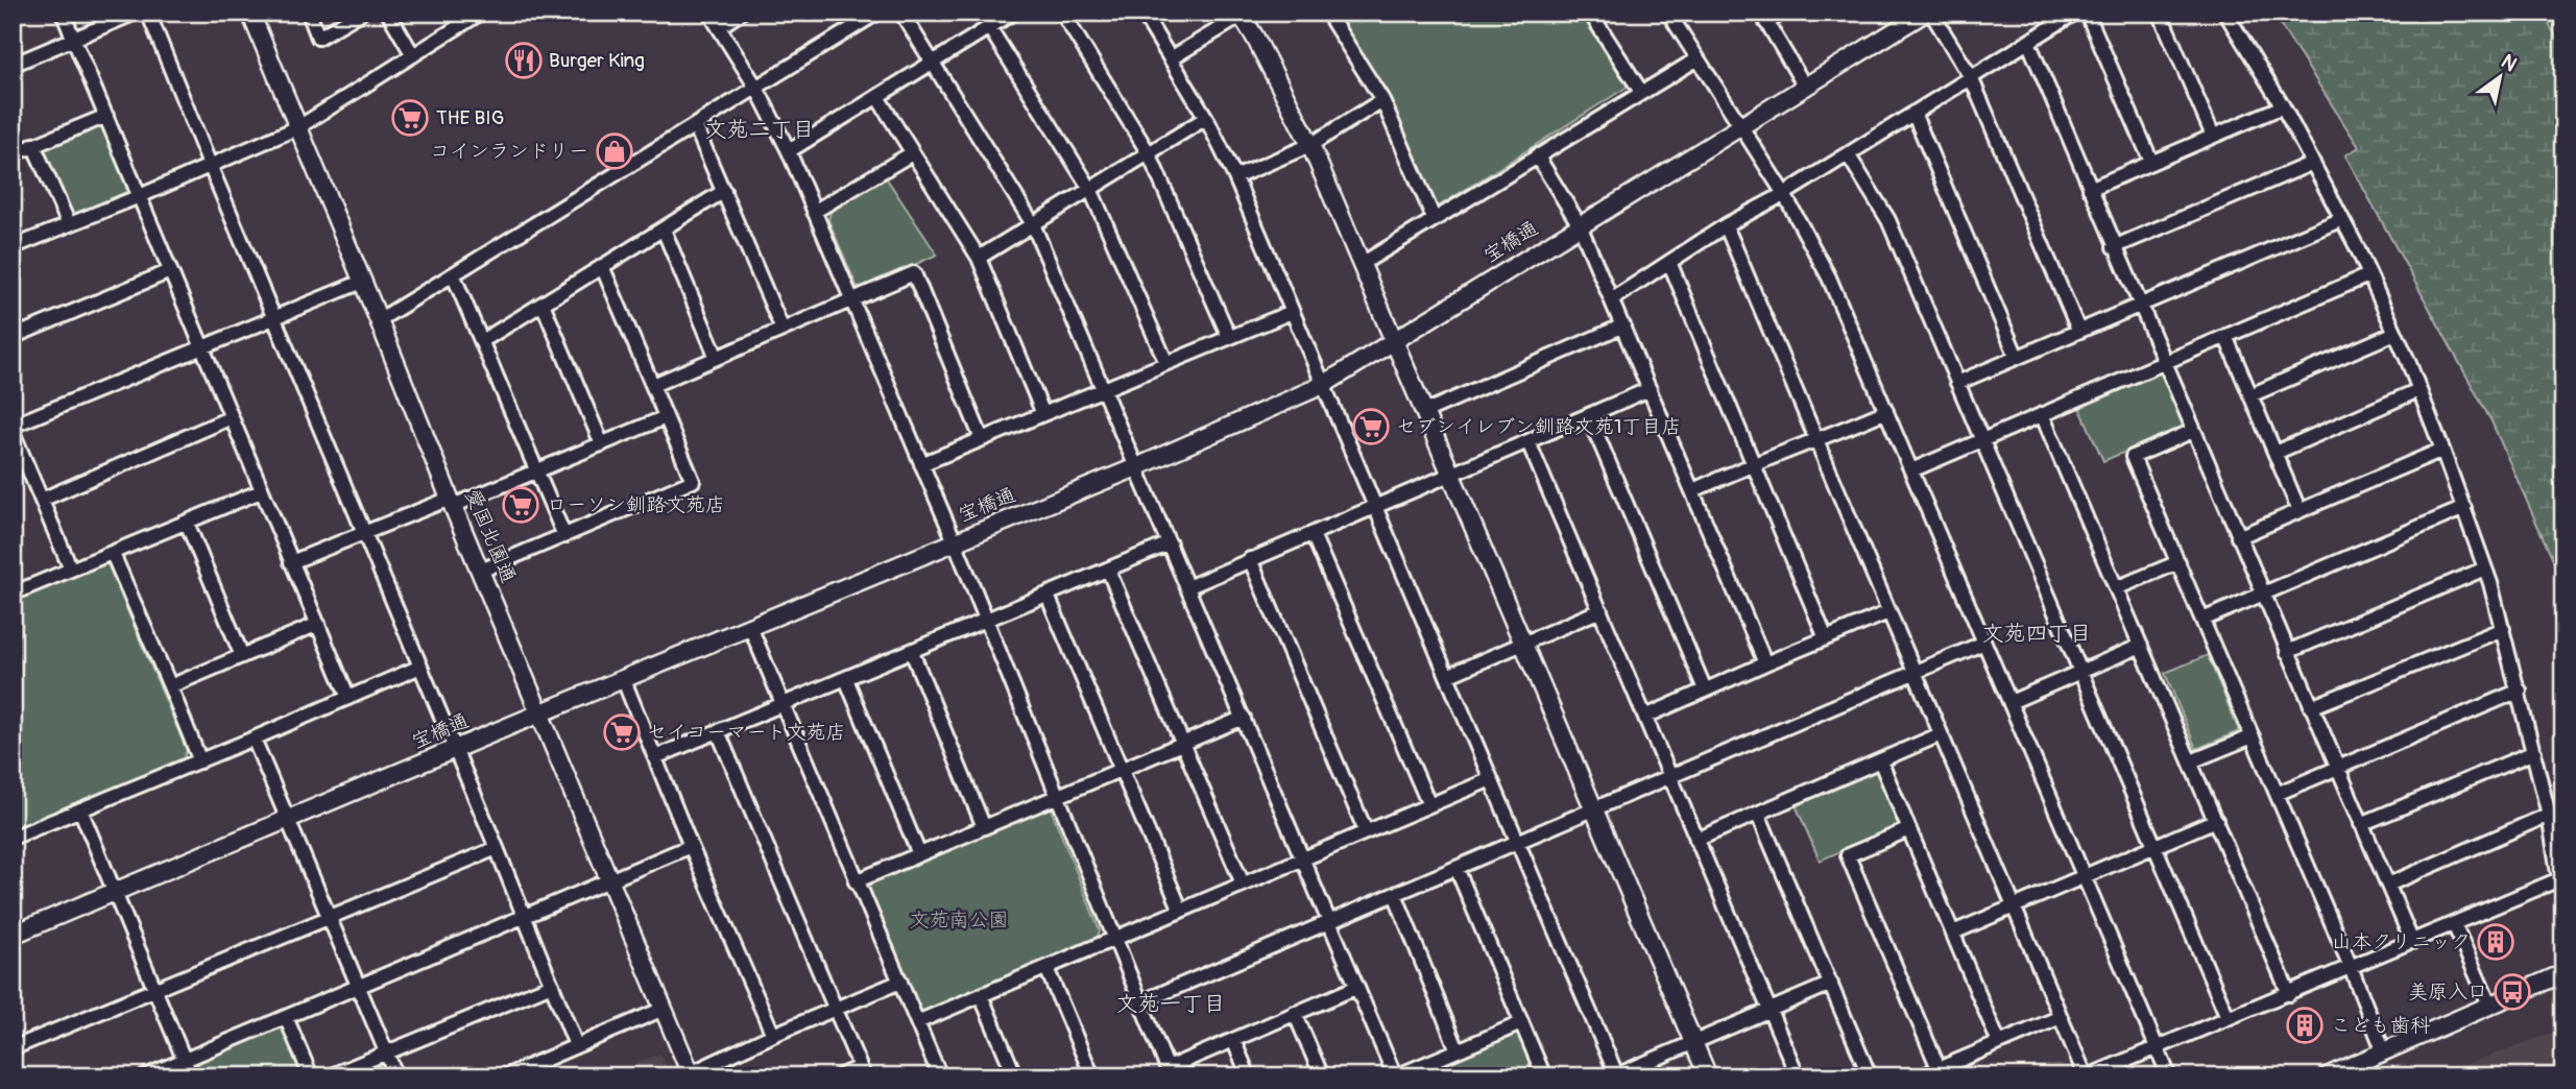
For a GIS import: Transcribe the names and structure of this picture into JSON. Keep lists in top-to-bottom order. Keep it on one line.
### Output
{"streets":{"street":["宝橋通","愛国北園通"]},"crossings":[["宝橋通","愛国北園通"]],"districts":["文苑二丁目","文苑四丁目","文苑一丁目"],"parks":["文苑南公園"],"places":{"restaurant":["Burger King"],"supermarket":["THE BIG","セブンイレブン釧路文苑1丁目店","ローソン釧路文苑店","セイコーマート文苑店"],"shop":["コインランドリー"],"building":["山本クリニック","こども歯科"],"bus stop":["美原入口"]},"north":"top right"}
